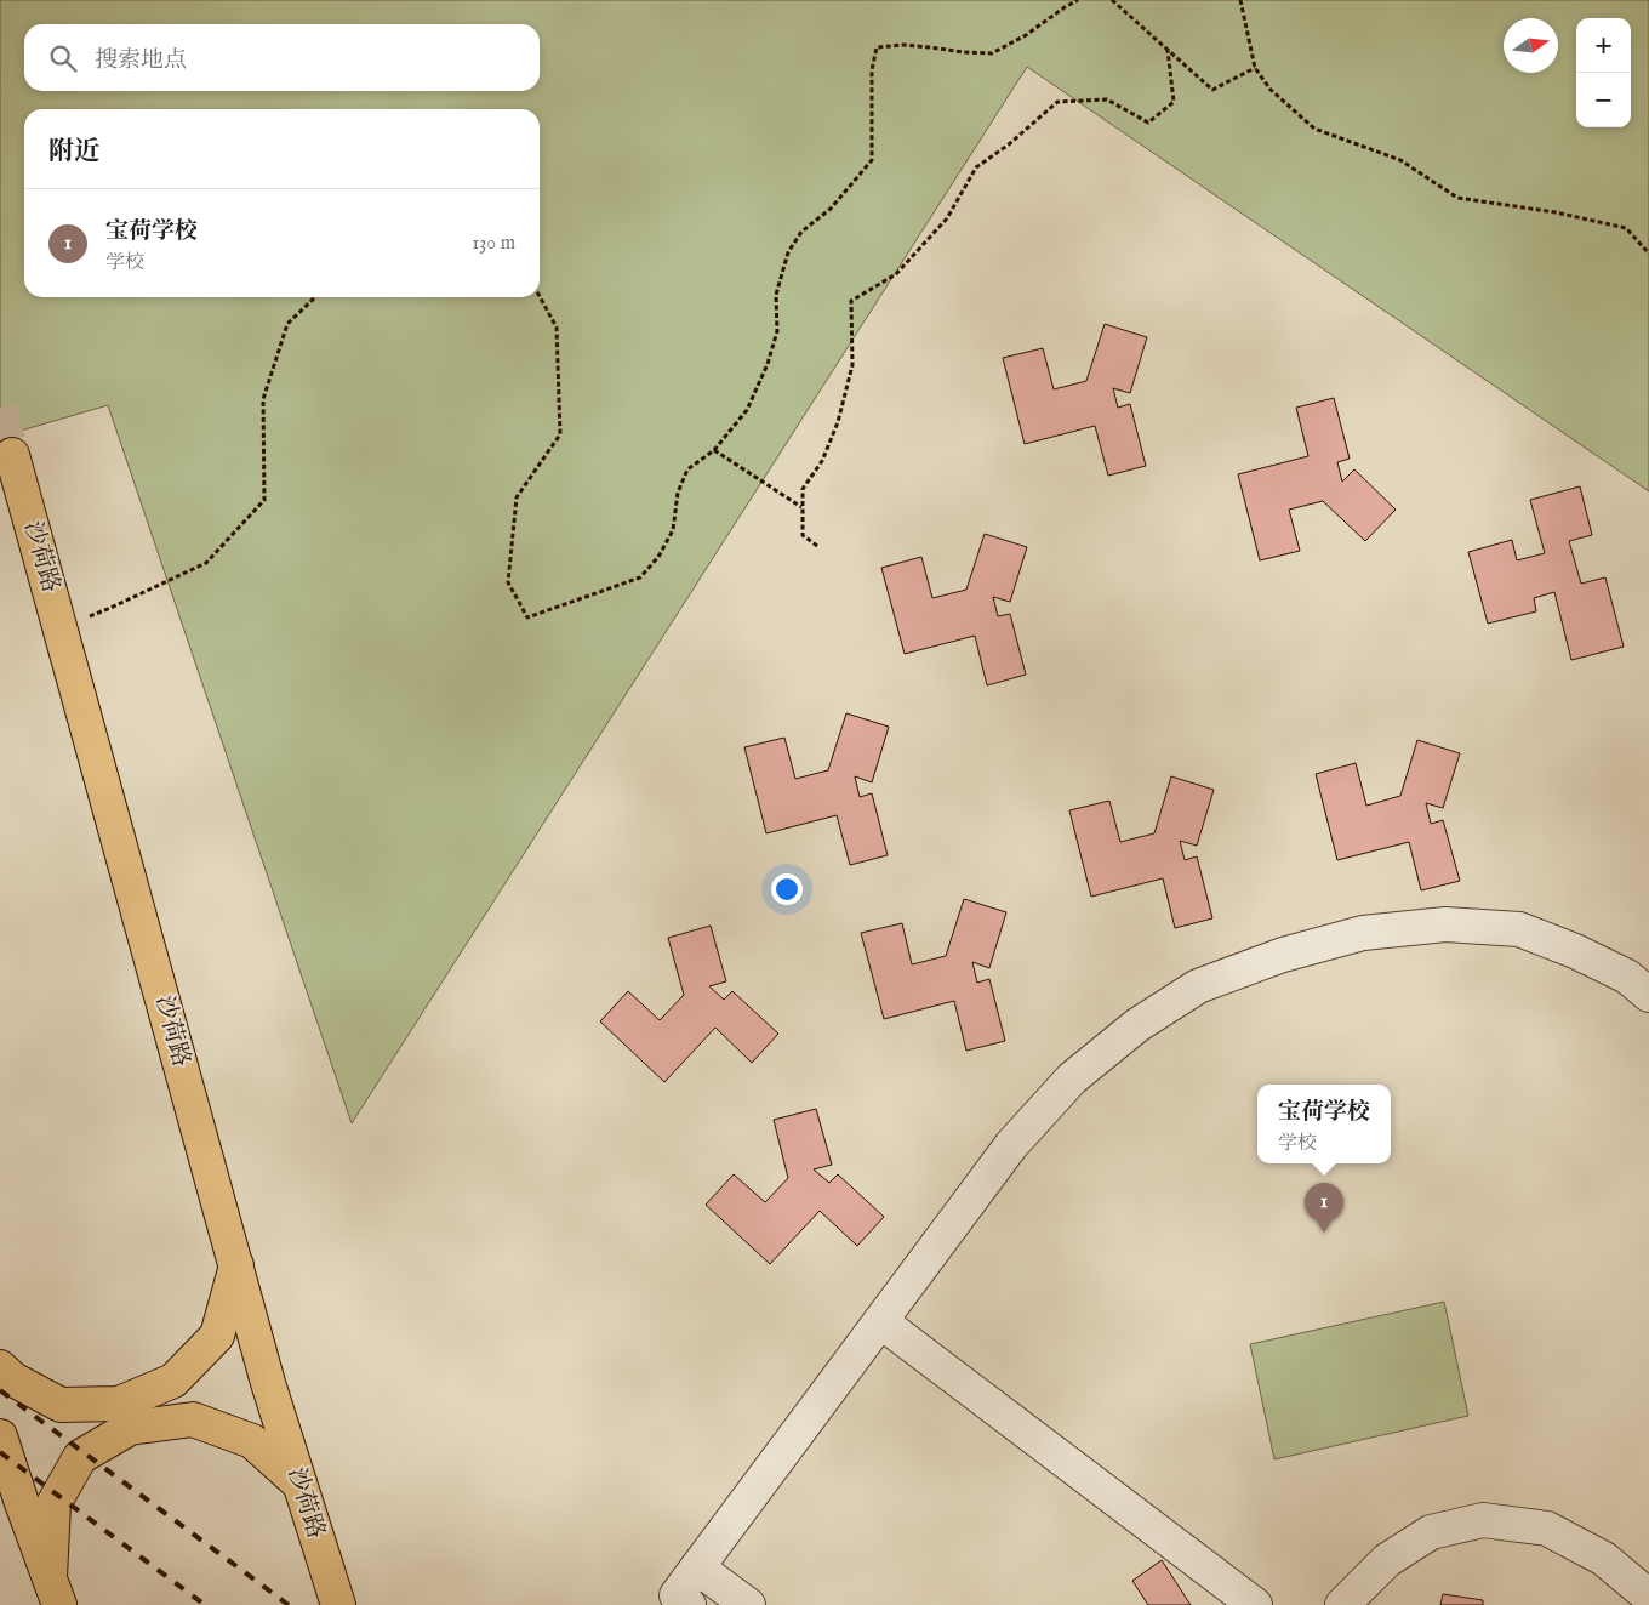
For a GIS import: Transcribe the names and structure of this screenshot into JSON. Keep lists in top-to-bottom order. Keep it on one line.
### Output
{"streets":{"main road":["沙荷路"]},"north":"right","page":{"map_buttons":["+","−"],"search":"搜索地点","heading":"附近","list":[{"mark":"1","name":"宝荷学校","note":"学校","value":"130 m"}],"popup":["宝荷学校","学校"],"pins":"1"}}
